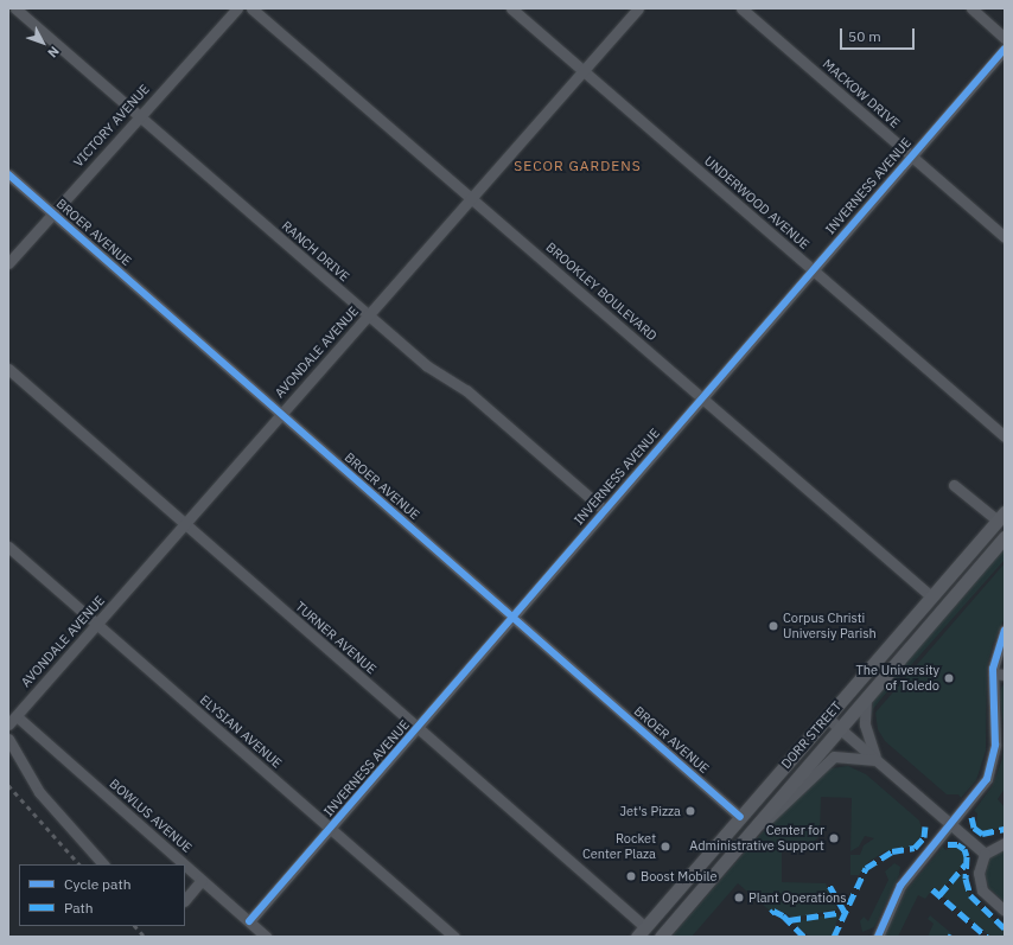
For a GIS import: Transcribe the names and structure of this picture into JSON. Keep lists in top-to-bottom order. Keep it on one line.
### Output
{"streets":{"main road":["DORR STREET"],"street":["MACKOW DRIVE","VICTORY AVENUE","INVERNESS AVENUE","UNDERWOOD AVENUE","BROER AVENUE","RANCH DRIVE","BROOKLEY BOULEVARD","AVONDALE AVENUE","TURNER AVENUE","ELYSIAN AVENUE","BOWLUS AVENUE"]},"crossings":[["MACKOW DRIVE","INVERNESS AVENUE"],["VICTORY AVENUE","BROER AVENUE"],["VICTORY AVENUE","RANCH DRIVE"],["INVERNESS AVENUE","UNDERWOOD AVENUE"],["INVERNESS AVENUE","BROER AVENUE"],["INVERNESS AVENUE","RANCH DRIVE"],["INVERNESS AVENUE","BROOKLEY BOULEVARD"],["INVERNESS AVENUE","TURNER AVENUE"],["INVERNESS AVENUE","ELYSIAN AVENUE"],["INVERNESS AVENUE","BOWLUS AVENUE"],["UNDERWOOD AVENUE","AVONDALE AVENUE"],["BROER AVENUE","AVONDALE AVENUE"],["BROER AVENUE","DORR STREET"],["RANCH DRIVE","AVONDALE AVENUE"],["BROOKLEY BOULEVARD","AVONDALE AVENUE"],["BROOKLEY BOULEVARD","DORR STREET"],["AVONDALE AVENUE","TURNER AVENUE"],["AVONDALE AVENUE","ELYSIAN AVENUE"],["AVONDALE AVENUE","BOWLUS AVENUE"],["TURNER AVENUE","DORR STREET"]],"districts":["SECOR GARDENS"],"places":["Corpus Christi Universiy Parish","The University of Toledo","Jet's Pizza","Center for Administrative Support","Rocket Center Plaza","Boost Mobile","Plant Operations"],"legend":["Cycle path","Path"],"scale_bar":"50 m","north":"bottom right"}
